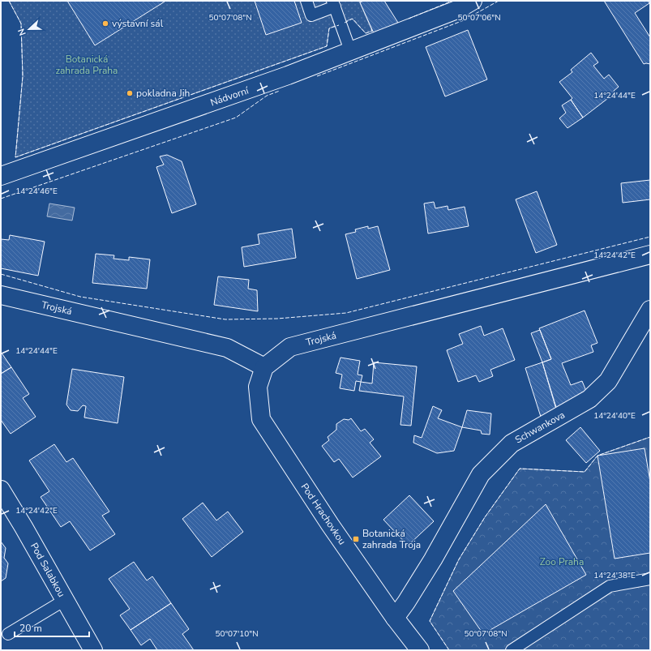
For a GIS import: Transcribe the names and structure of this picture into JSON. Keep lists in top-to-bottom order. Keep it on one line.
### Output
{"streets":{"street":["Nádvorní","Trojská","Schwankova","Pod Hrachovkou","Pod Salabkou"]},"crossings":[["Trojská","Pod Hrachovkou"],["Schwankova","Pod Hrachovkou"]],"parks":["Botanická zahrada Praha","Zoo Praha"],"places":{"other":["výstavní sál","pokladna Jih"],"transit":["Botanická zahrada Troja"]},"scale_bar":"20 m","north":"left","coordinates":["50°07'08\"N","50°07'06\"N","14°24'44\"E","14°24'46\"E","14°24'42\"E","14°24'40\"E","14°24'38\"E","50°07'10\"N"]}
